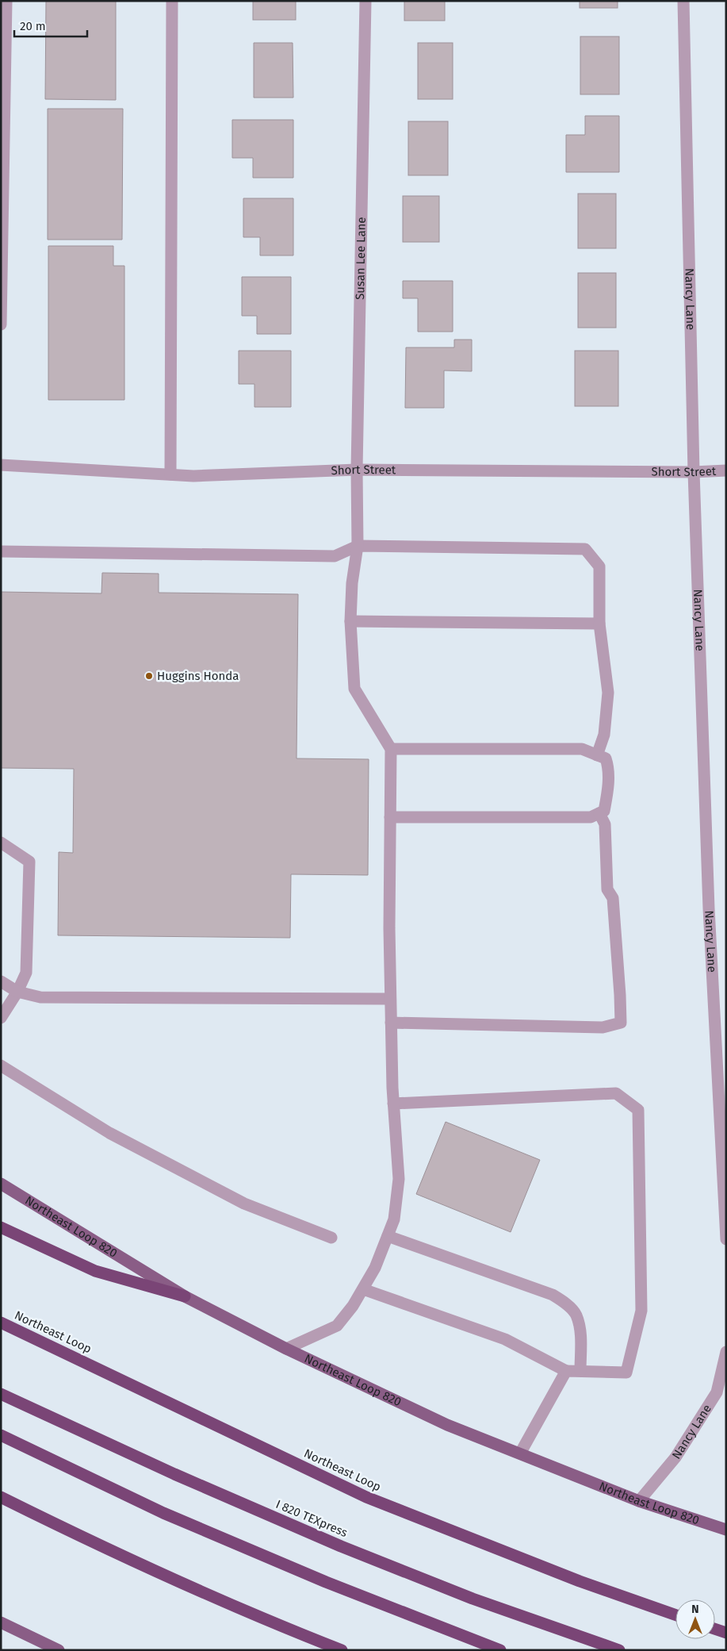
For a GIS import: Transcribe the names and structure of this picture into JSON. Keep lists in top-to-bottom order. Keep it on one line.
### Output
{"streets":{"highway":["Northeast Loop","I 820 TEXpress"],"main road":["Northeast Loop 820"],"street":["Susan Lee Lane","Nancy Lane","Short Street"]},"crossings":[["Susan Lee Lane","Short Street"],["Nancy Lane","Short Street"],["Nancy Lane","Northeast Loop 820"]],"places":["Huggins Honda"],"scale_bar":"20 m","north":"top"}
